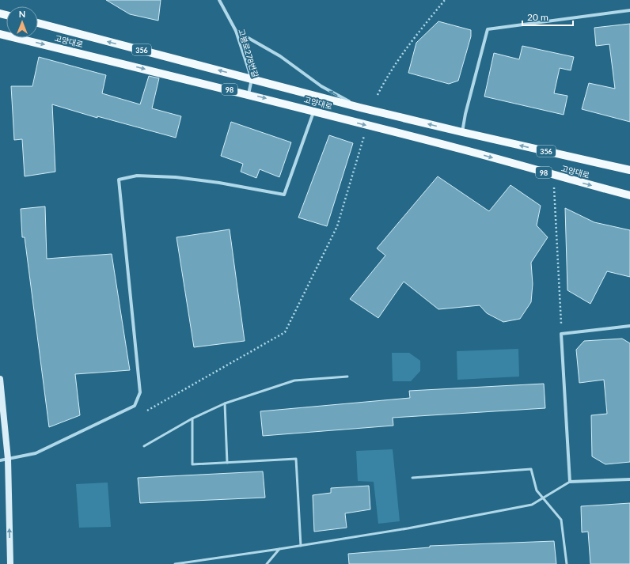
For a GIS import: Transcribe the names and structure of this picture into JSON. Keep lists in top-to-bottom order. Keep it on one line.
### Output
{"streets":{"main road":["고양대로","356","98"],"street":["고봉로278번길"]},"crossings":[["고양대로","고봉로278번길"]],"scale_bar":"20 m","north":"top"}
